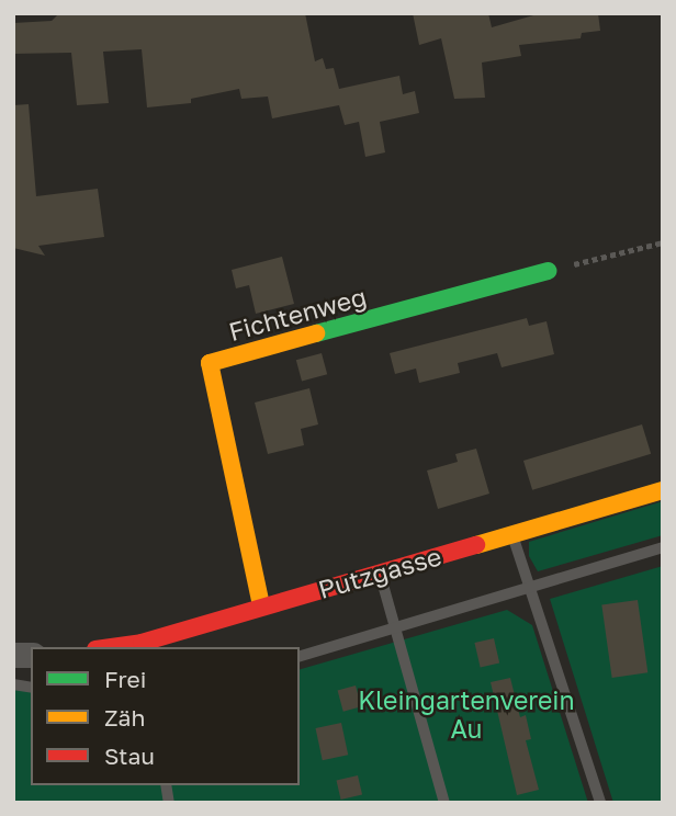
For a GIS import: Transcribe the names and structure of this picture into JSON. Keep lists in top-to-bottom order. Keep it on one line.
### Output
{"streets":{"street":["Fichtenweg","Putzgasse"]},"crossings":[["Fichtenweg","Putzgasse"]],"parks":["Kleingartenverein Au"],"legend":["Frei","Zäh","Stau"]}
